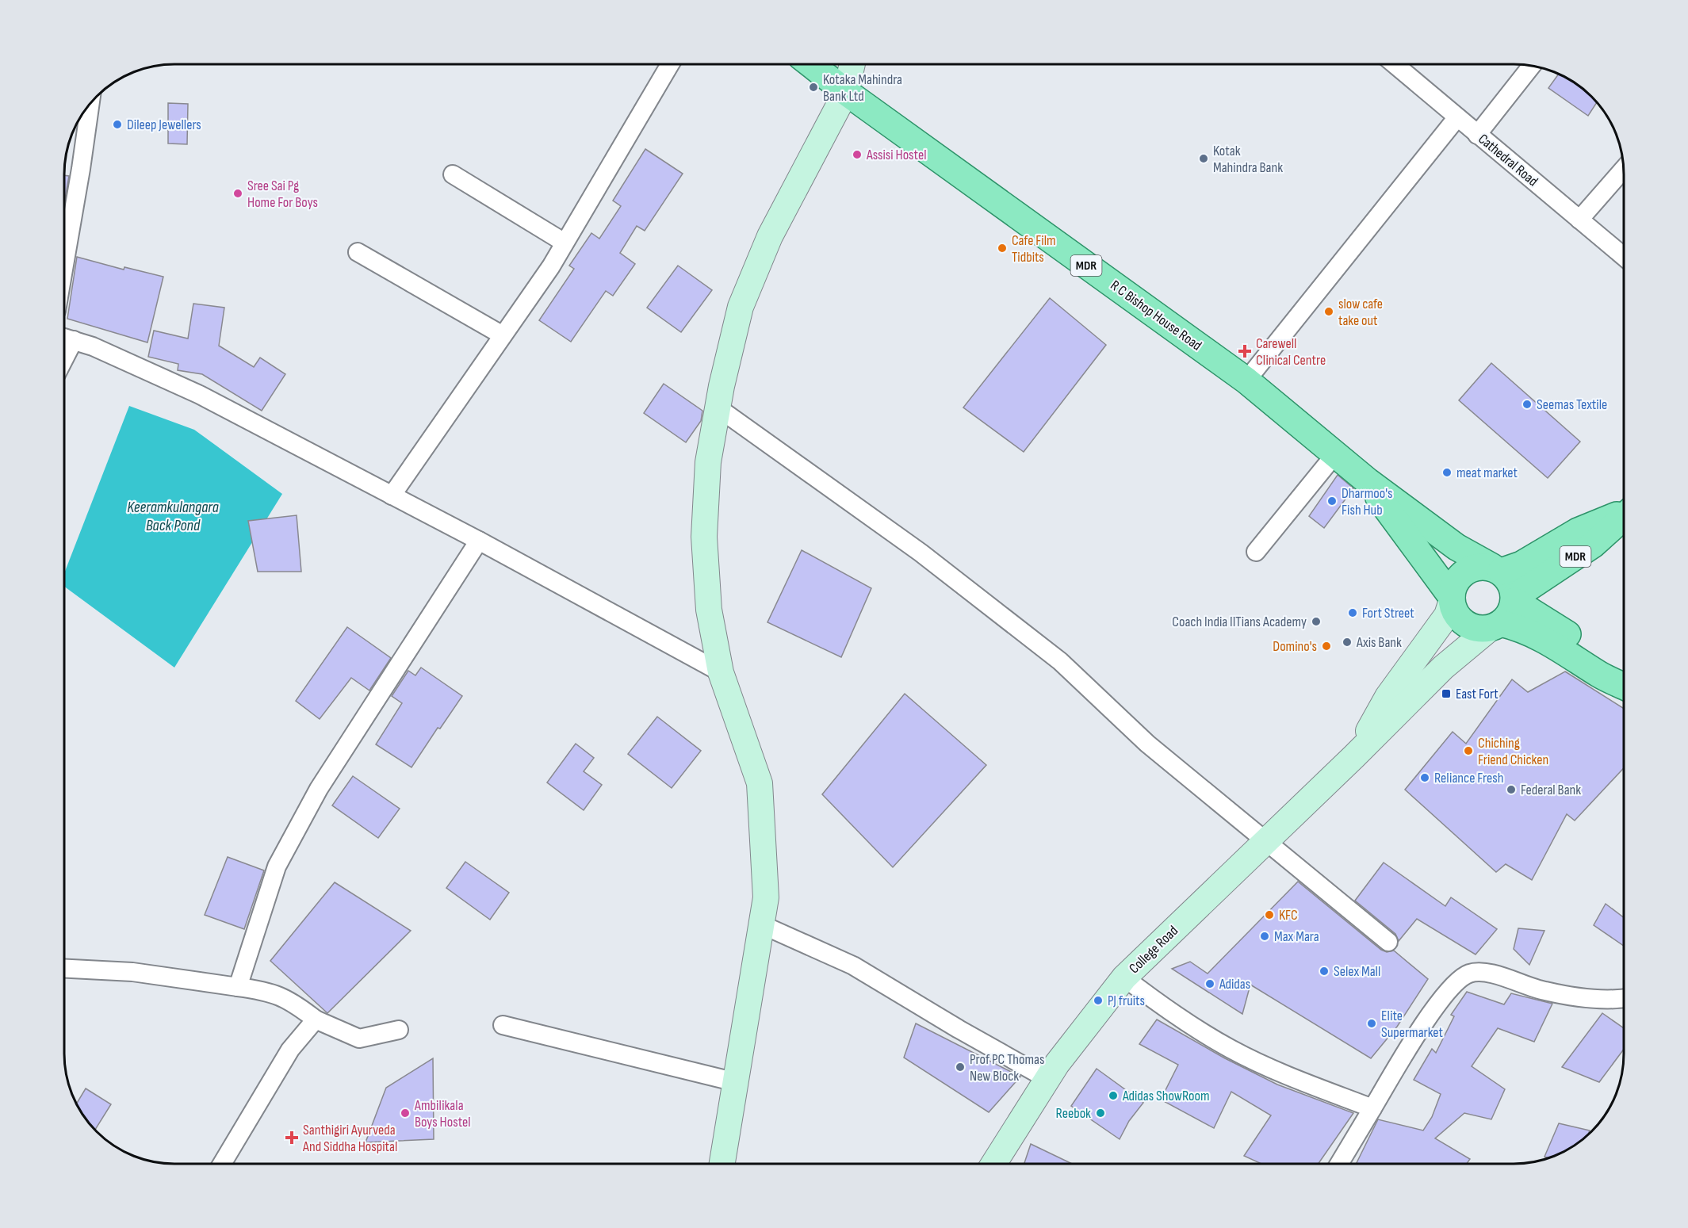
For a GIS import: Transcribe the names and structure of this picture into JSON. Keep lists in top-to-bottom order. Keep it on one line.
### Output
{"streets":{"main road":["MDR","R C Bishop House Road"],"street":["Cathedral Road","College Road"]},"crossings":[["MDR","College Road"]],"water":["Keeramkulangara Back Pond"],"places":{"other":["Kotaka Mahindra Bank Ltd","Dileep Jewellers","Assisi Hostel","Kotak Mahindra Bank","Sree Sai Pg Home For Boys","Cafe Film Tidbits","slow cafe take out","Seemas Textile","meat market","Dharmoo's Fish Hub","Fort Street","Coach India IITians Academy","Axis Bank","Domino's","Chiching Friend Chicken","Reliance Fresh","Federal Bank","KFC","Max Mara","Selex Mall","Adidas","PJ fruits","Elite Supermarket","Prof PC Thomas New Block","Adidas ShowRoom","Ambilikala Boys Hostel","Reebok"],"health":["Carewell Clinical Centre","Santhigiri Ayurveda And Siddha Hospital"],"transit":["East Fort"]}}
